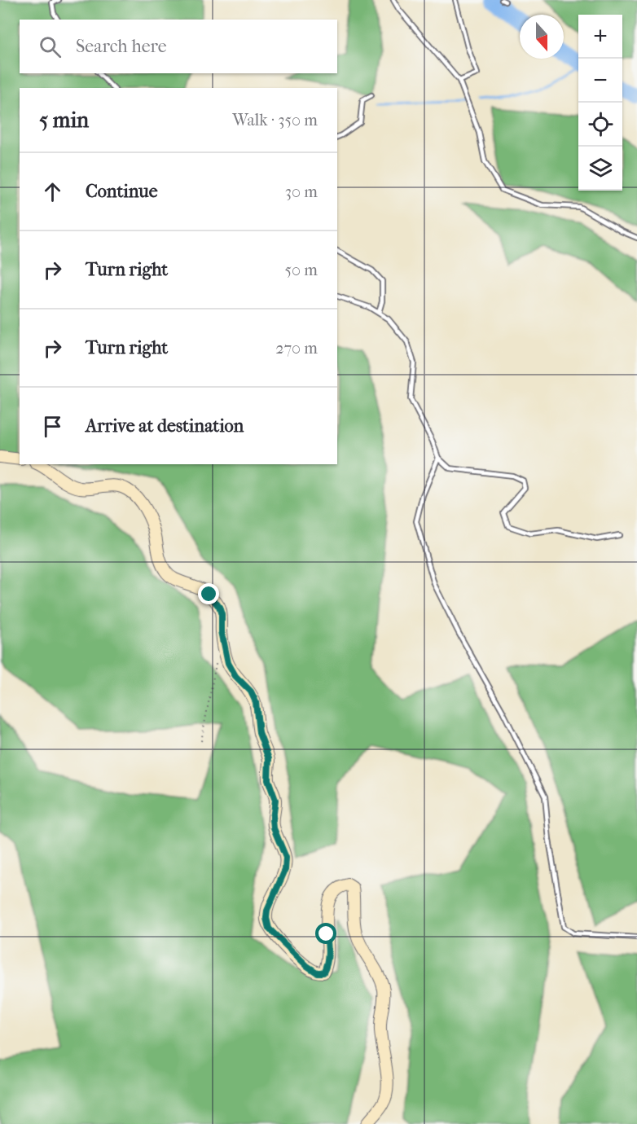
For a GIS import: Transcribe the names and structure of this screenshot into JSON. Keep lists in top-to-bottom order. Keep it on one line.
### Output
{"north":"bottom","page":{"map_buttons":["+","−"],"search":"Search here","heading":["5 min","Walk · 350 m"],"list":[["Continue","30 m"],["Turn right","50 m"],["Turn right","270 m"],"Arrive at destination"]}}
